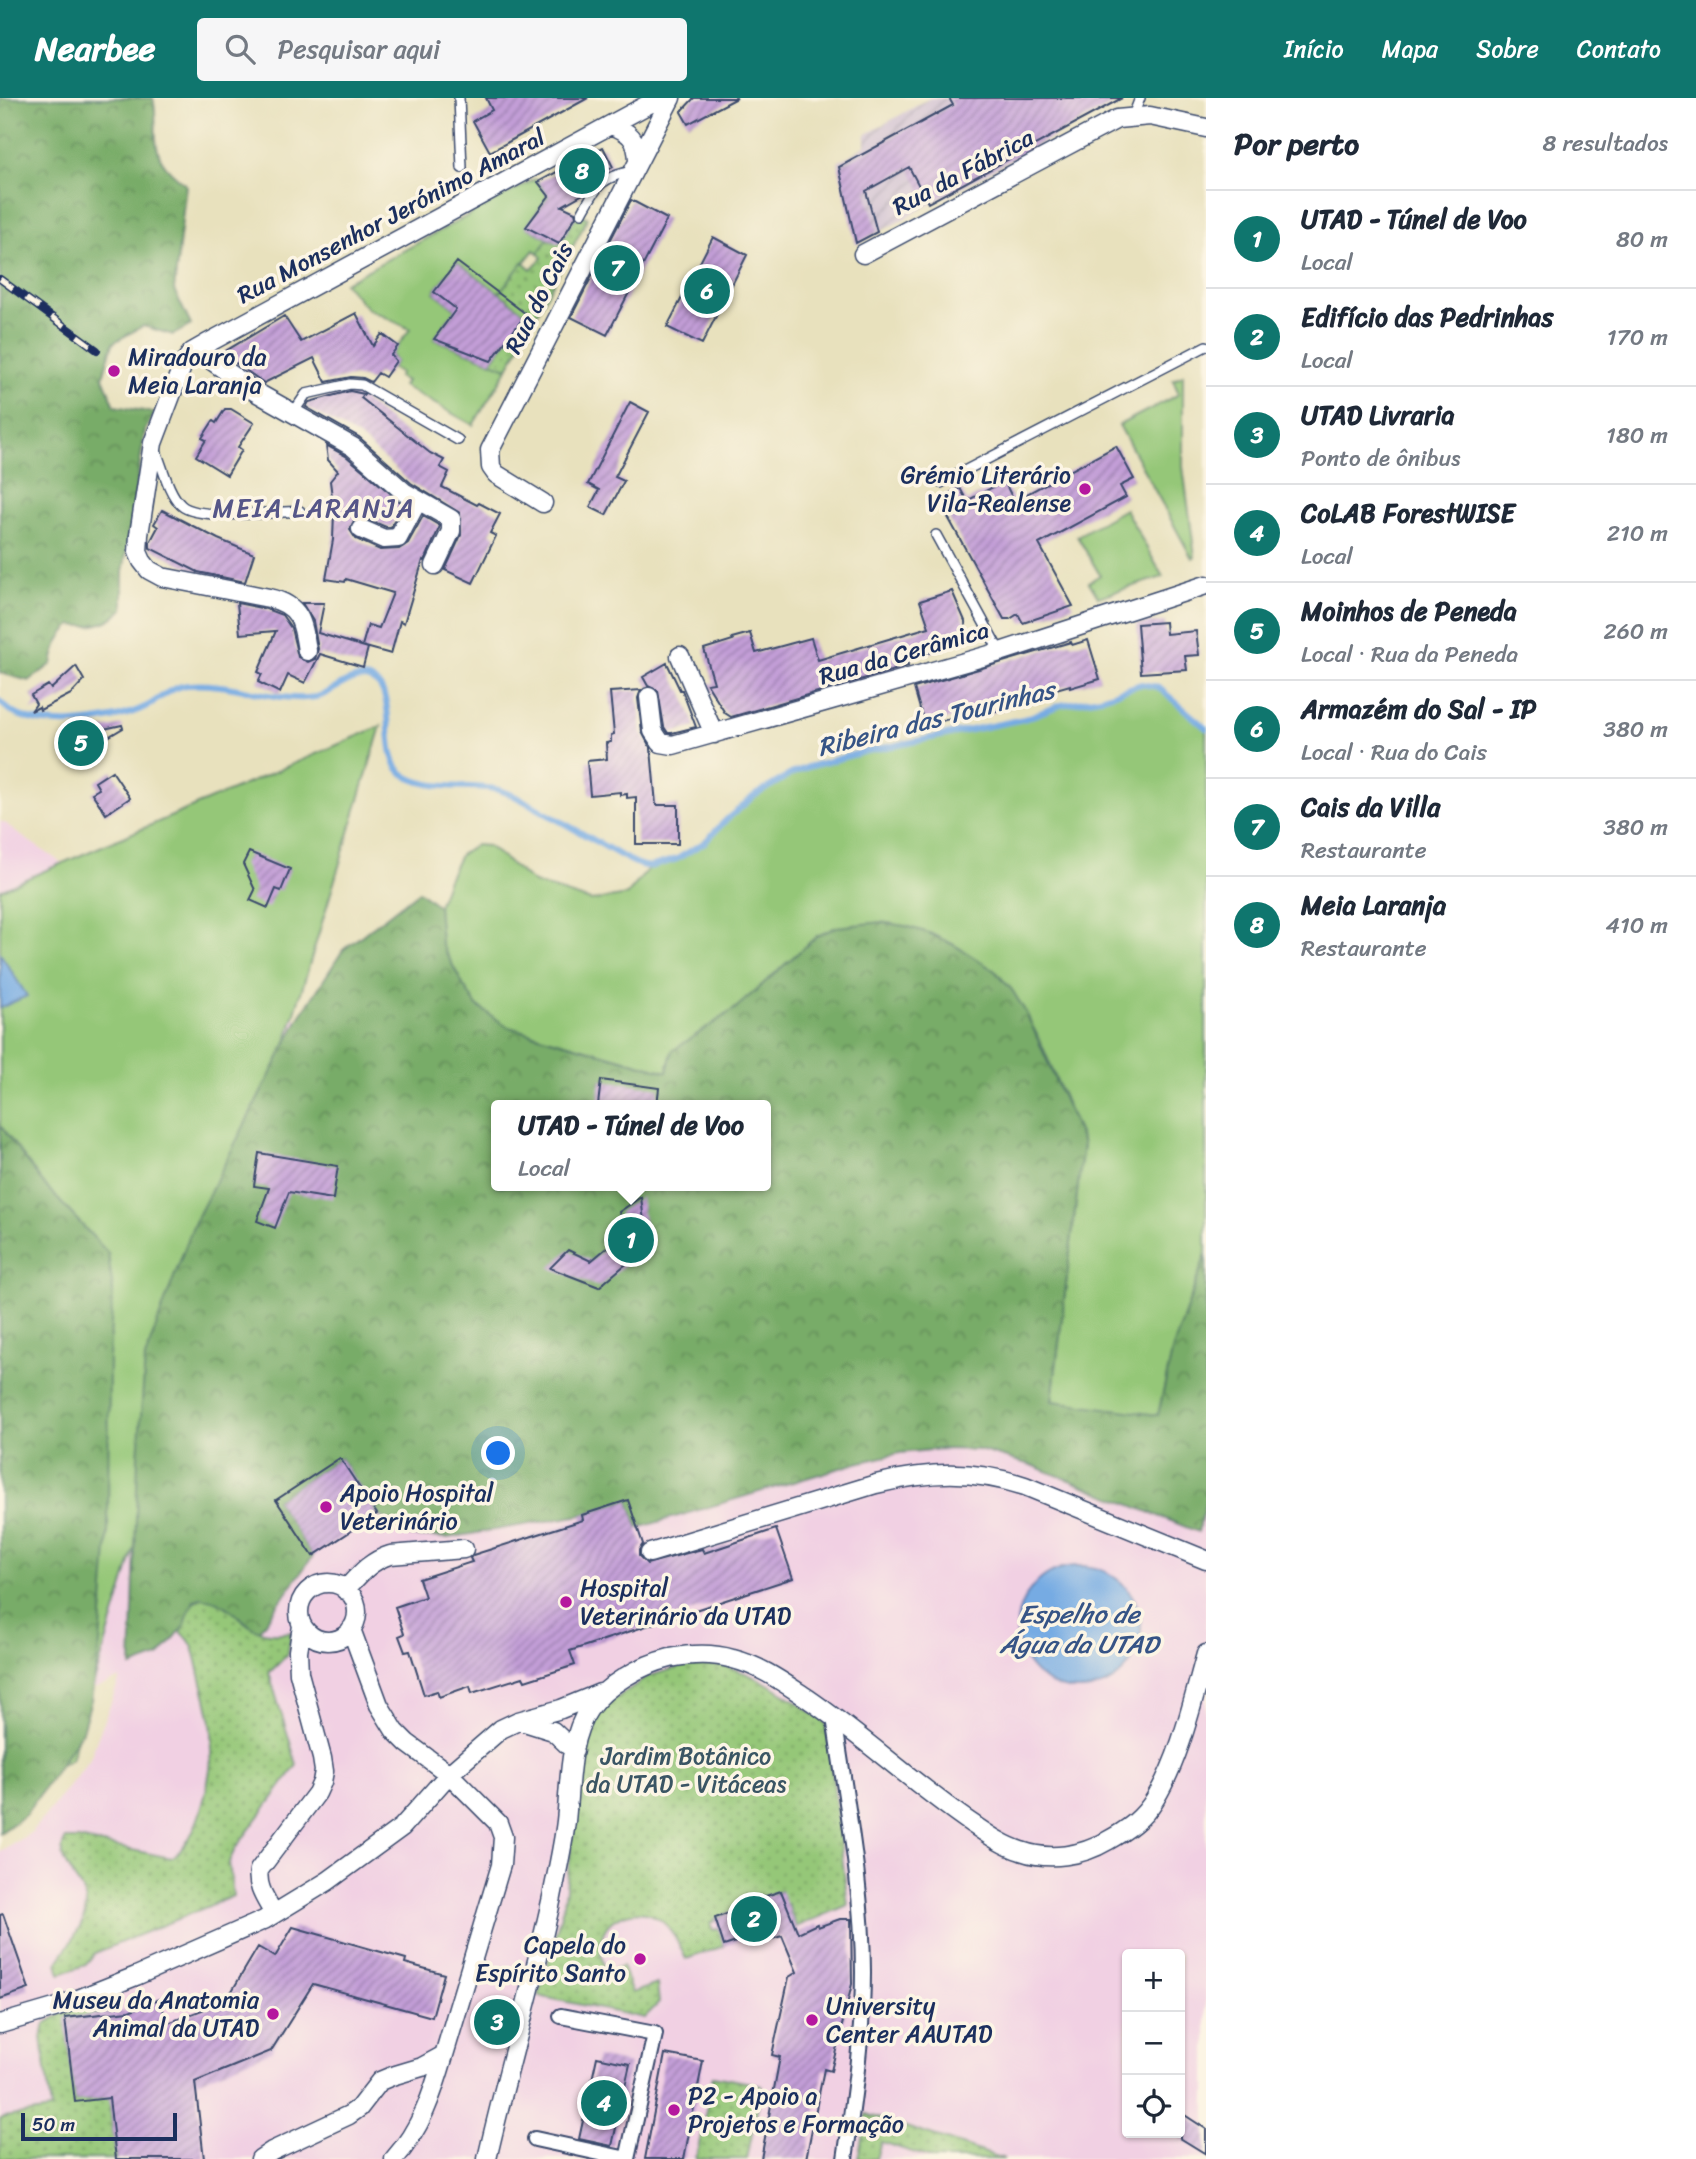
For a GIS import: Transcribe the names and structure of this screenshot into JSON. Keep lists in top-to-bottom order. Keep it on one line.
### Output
{"streets":{"street":["Rua da Fábrica","Rua Monsenhor Jerónimo Amaral","Rua do Cais","Rua da Cerâmica"]},"districts":["MEIA LARANJA"],"water":["Ribeira das Tourinhas","Espelho de Água da UTAD"],"parks":["Jardim Botânico da UTAD - Vitáceas"],"places":["Miradouro da Meia Laranja","Grémio Literário Vila-Realense","Apoio Hospital Veterinário","Hospital Veterinário da UTAD","Capela do Espírito Santo","Museu da Anatomia Animal da UTAD","University Center AAUTAD","P2 - Apoio a Projetos e Formação"],"scale_bar":"50 m","page":{"header":"Nearbee","search":"Pesquisar aqui","nav":["Início","Mapa","Sobre","Contato"],"heading":["Por perto","8 resultados"],"pins":["8","7","6","5","1","2","3","4"],"list":[{"mark":"1","name":"UTAD - Túnel de Voo","note":"Local","value":"80 m"},{"mark":"2","name":"Edifício das Pedrinhas","note":"Local","value":"170 m"},{"mark":"3","name":"UTAD Livraria","note":"Ponto de ônibus","value":"180 m"},{"mark":"4","name":"CoLAB ForestWISE","note":"Local","value":"210 m"},{"mark":"5","name":"Moinhos de Peneda","note":"Local · Rua da Peneda","value":"260 m"},{"mark":"6","name":"Armazém do Sal - IP","note":"Local · Rua do Cais","value":"380 m"},{"mark":"7","name":"Cais da Villa","note":"Restaurante","value":"380 m"},{"mark":"8","name":"Meia Laranja","note":"Restaurante","value":"410 m"}],"popup":["UTAD - Túnel de Voo","Local"],"map_buttons":["+","−"],"scale":"50 m"}}
